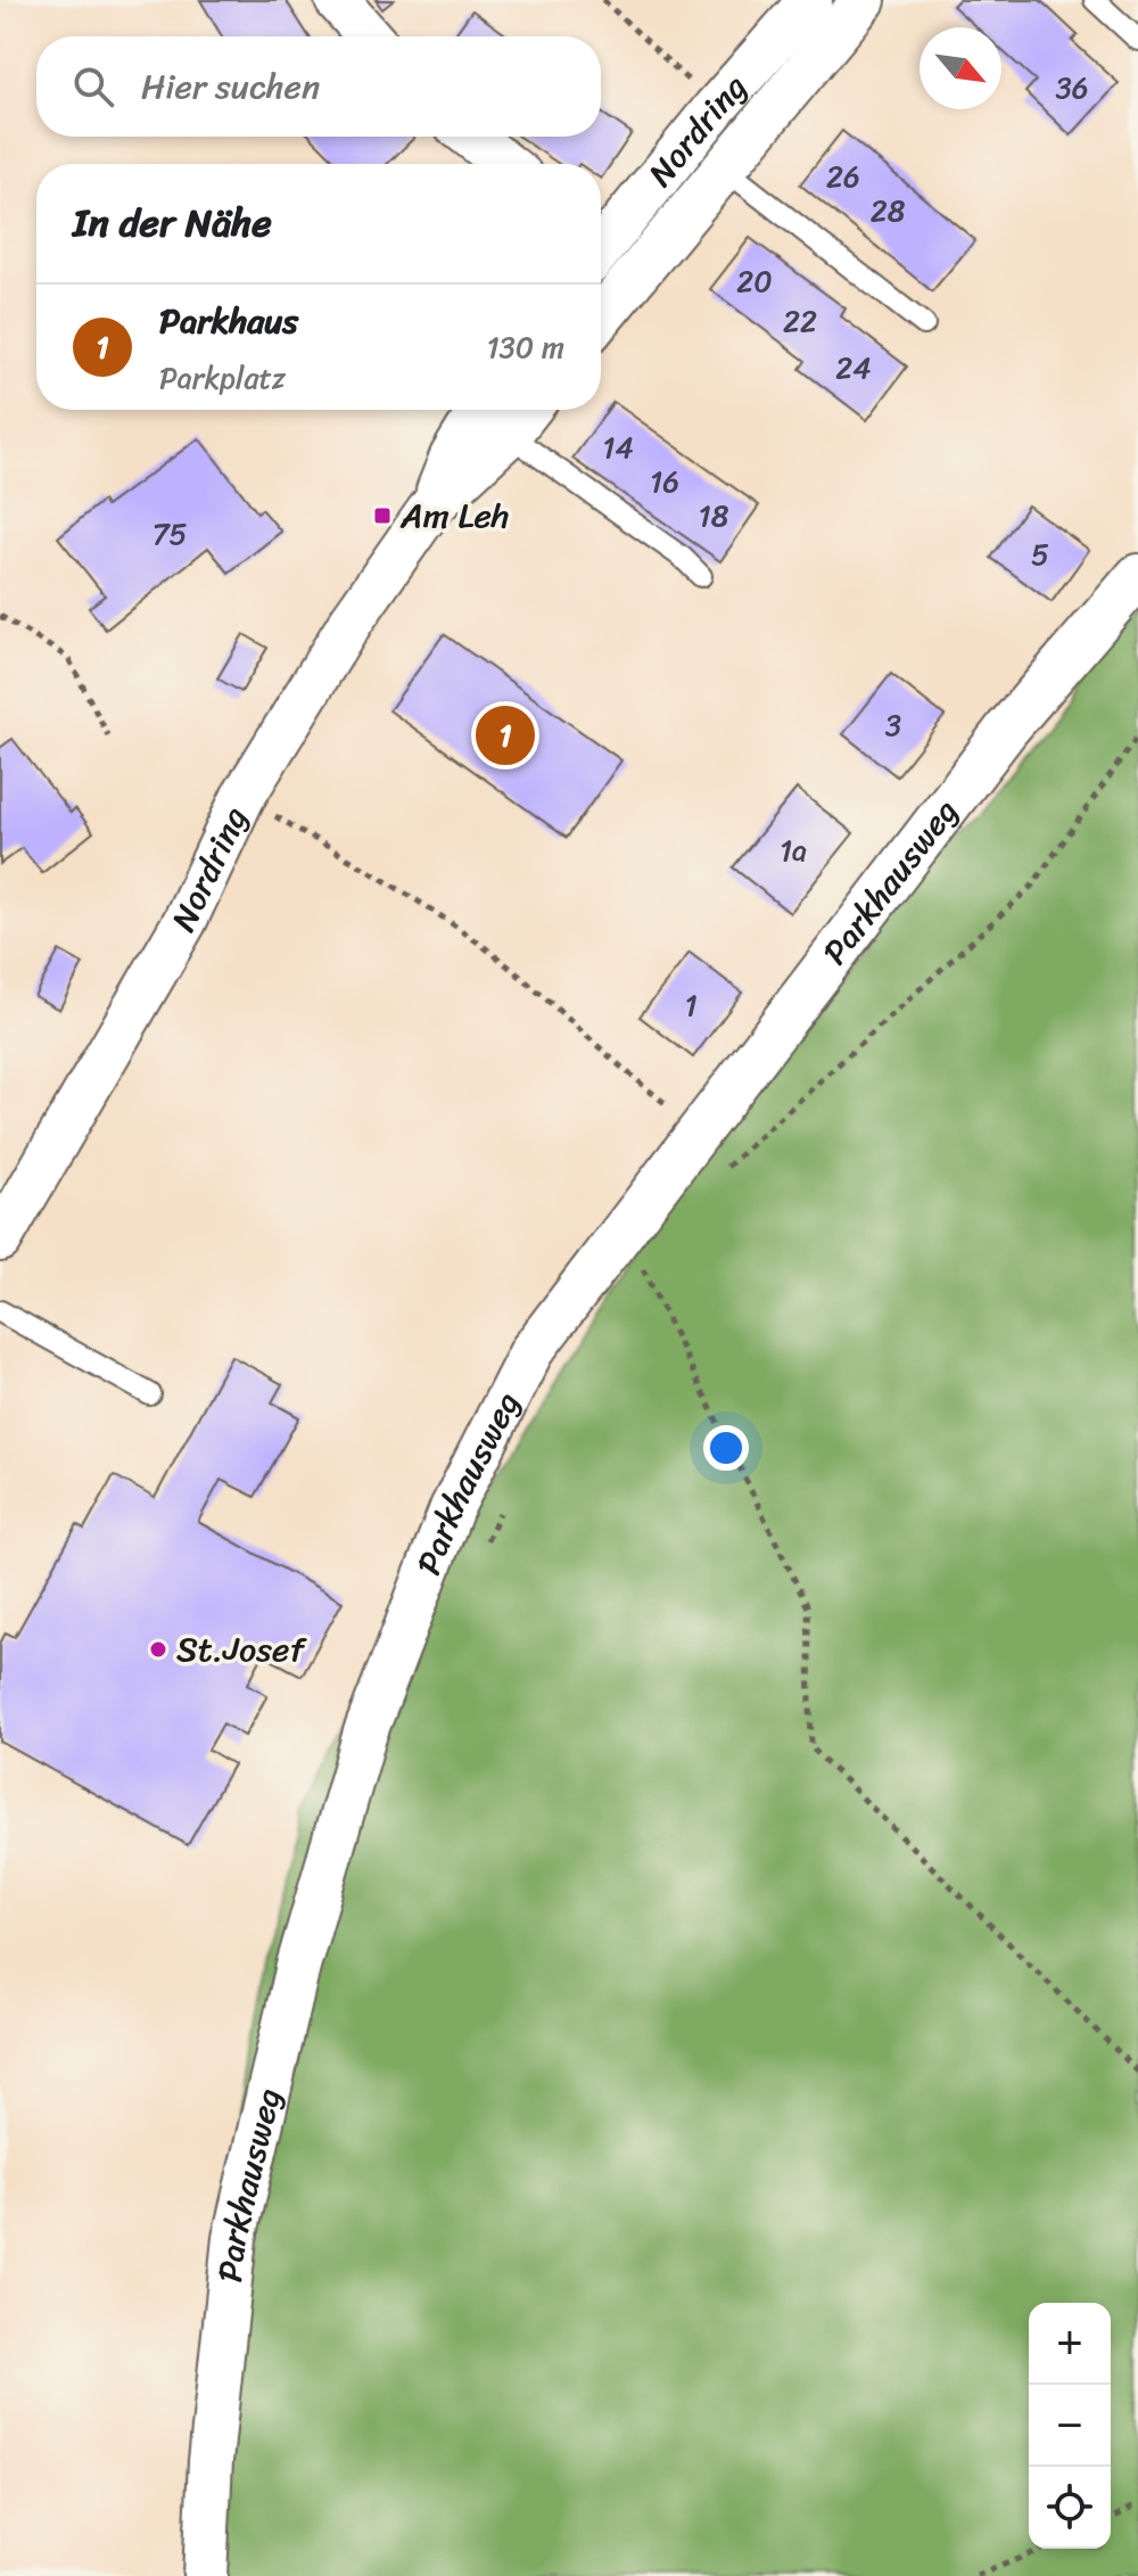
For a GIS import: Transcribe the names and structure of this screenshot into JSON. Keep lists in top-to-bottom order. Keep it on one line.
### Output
{"streets":{"street":["Nordring","Parkhausweg"]},"places":{"transit":["Am Leh"],"other":["St.Josef"]},"house_numbers":["36","26","28","20","22","24","14","16","18","75","5","3","1a","1"],"north":"bottom right","page":{"search":"Hier suchen","heading":"In der Nähe","list":[{"mark":"1","name":"Parkhaus","note":"Parkplatz","value":"130 m"}],"pins":"1","map_buttons":["+","−"]}}
